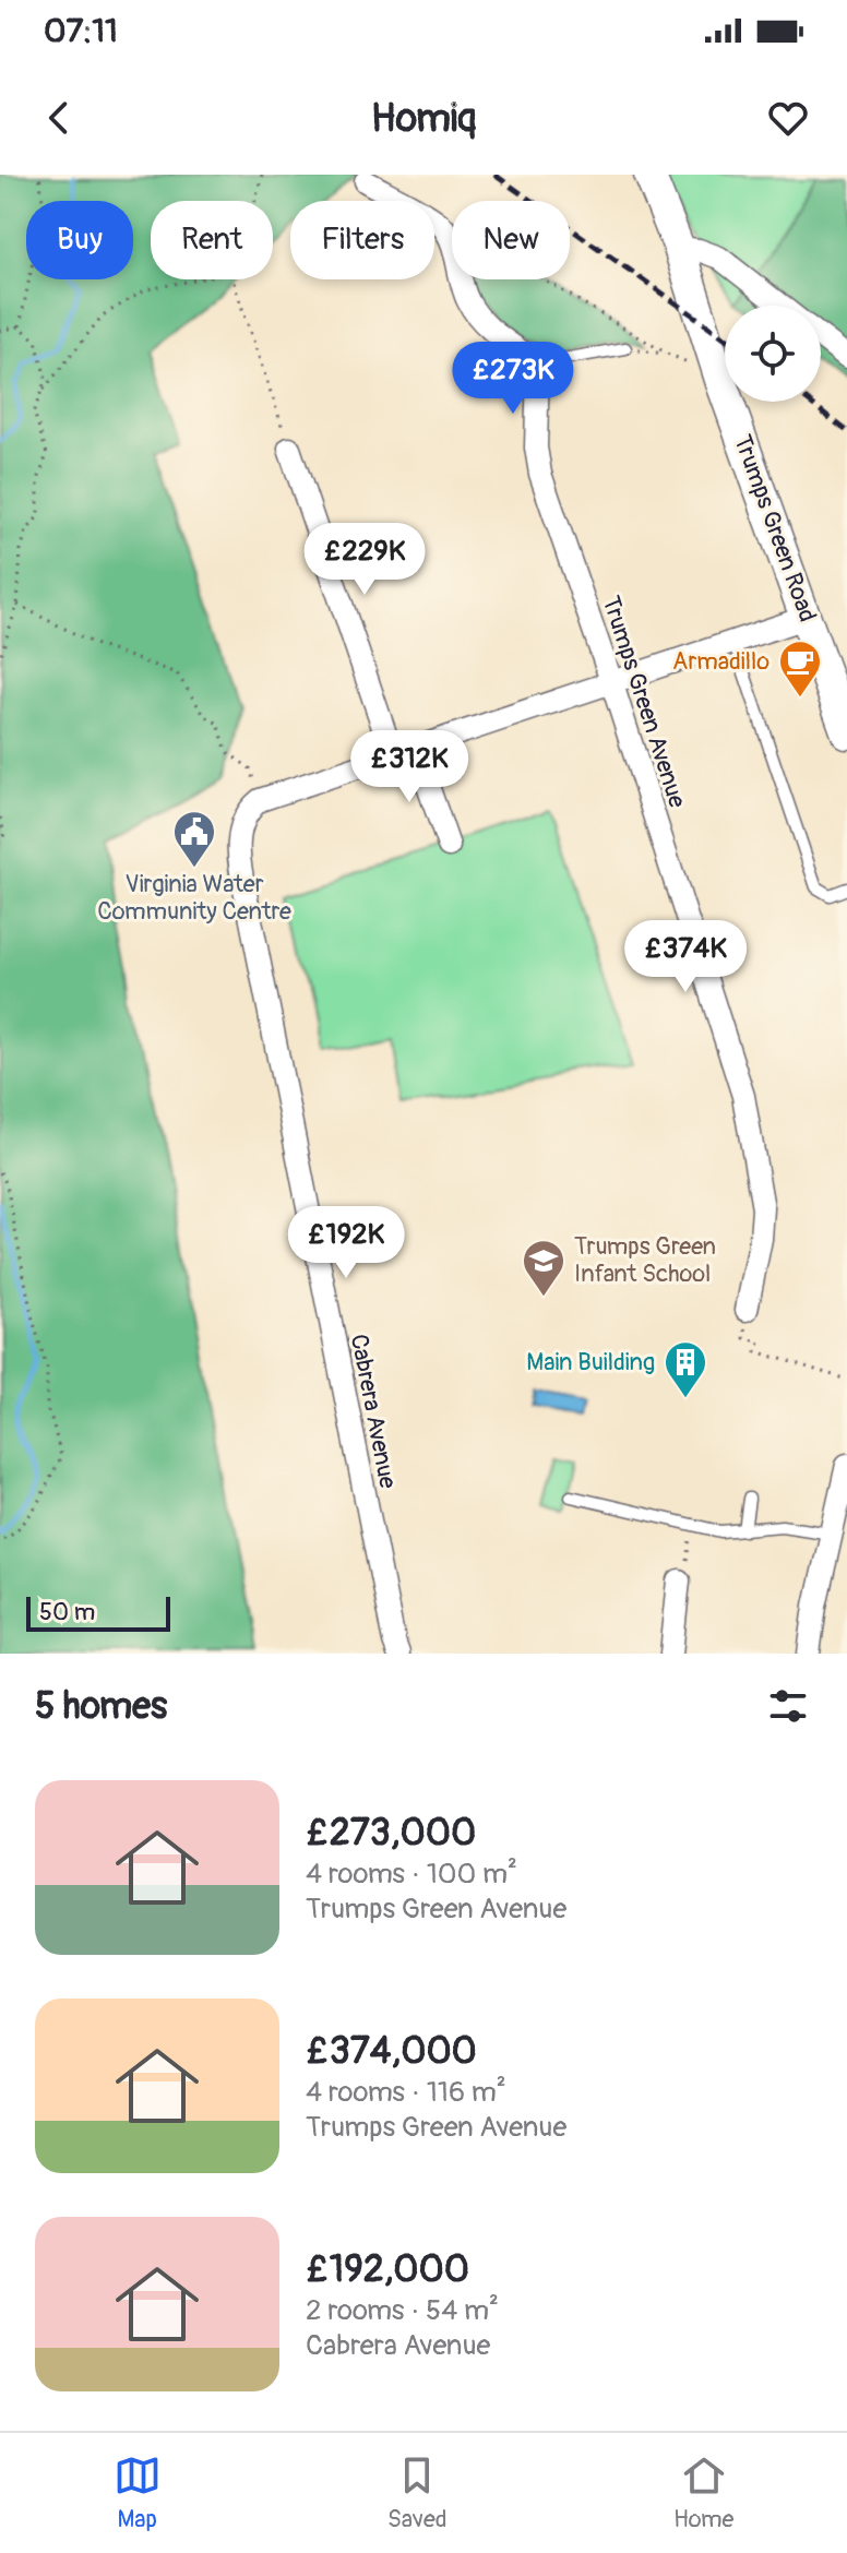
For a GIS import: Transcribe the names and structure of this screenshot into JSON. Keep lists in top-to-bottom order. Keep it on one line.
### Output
{"streets":{"street":["Trumps Green Road","Trumps Green Avenue","Cabrera Avenue"]},"places":{"cafe":["Armadillo"],"public building":["Virginia Water Community Centre"],"school or university":["Trumps Green Infant School"],"building":["Main Building"]},"scale_bar":"50 m","page":{"status":"07:11","header":"Homiq","chip":["Buy","Rent","Filters","New"],"price":["£273K","£229K","£312K","£374K","£192K"],"scale":"50 m","heading":"5 homes","list":[{"name":"£273,000","note":"4 rooms · 100 m² · Trumps Green Avenue"},{"name":"£374,000","note":"4 rooms · 116 m² · Trumps Green Avenue"},{"name":"£192,000","note":"2 rooms · 54 m² · Cabrera Avenue"}],"tabs":["Map","Saved","Home"]}}
